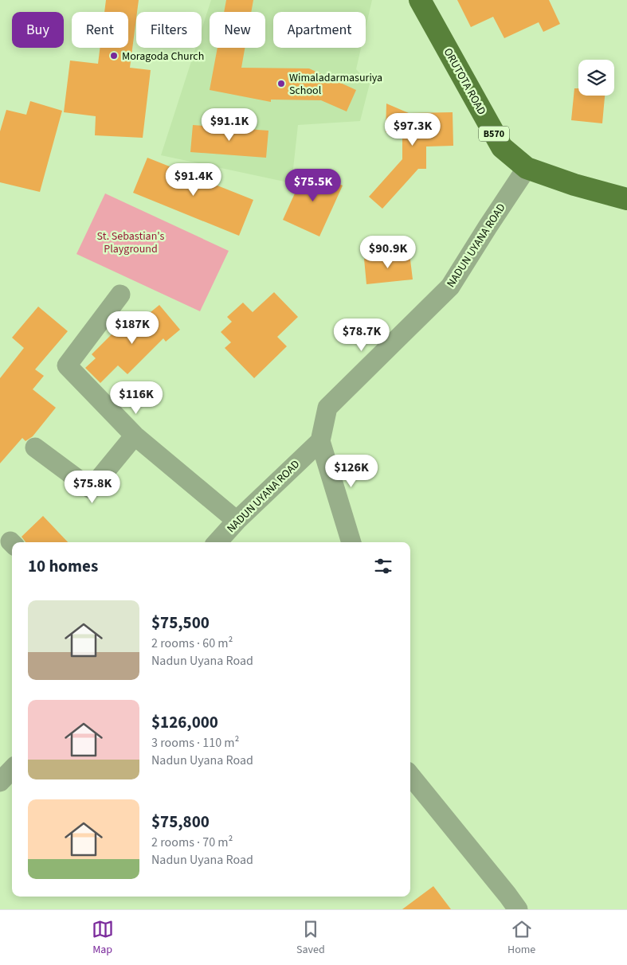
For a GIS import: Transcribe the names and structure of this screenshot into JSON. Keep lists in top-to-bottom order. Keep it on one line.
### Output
{"streets":{"main road":["ORUTOTA ROAD","B570"],"street":["NADUN UYANA ROAD"]},"crossings":[["ORUTOTA ROAD","NADUN UYANA ROAD"]],"parks":["St. Sebastian's Playground"],"places":["Moragoda Church","Wimaladarmasuriya School"],"page":{"chip":["Buy","Rent","Filters","New","Apartment"],"price":["$91.1K","$97.3K","$91.4K","$75.5K","$90.9K","$187K","$78.7K","$116K","$126K","$75.8K"],"heading":"10 homes","list":[{"name":"$75,500","note":"2 rooms · 60 m² · Nadun Uyana Road"},{"name":"$126,000","note":"3 rooms · 110 m² · Nadun Uyana Road"},{"name":"$75,800","note":"2 rooms · 70 m² · Nadun Uyana Road"}],"tabs":["Map","Saved","Home"]}}
